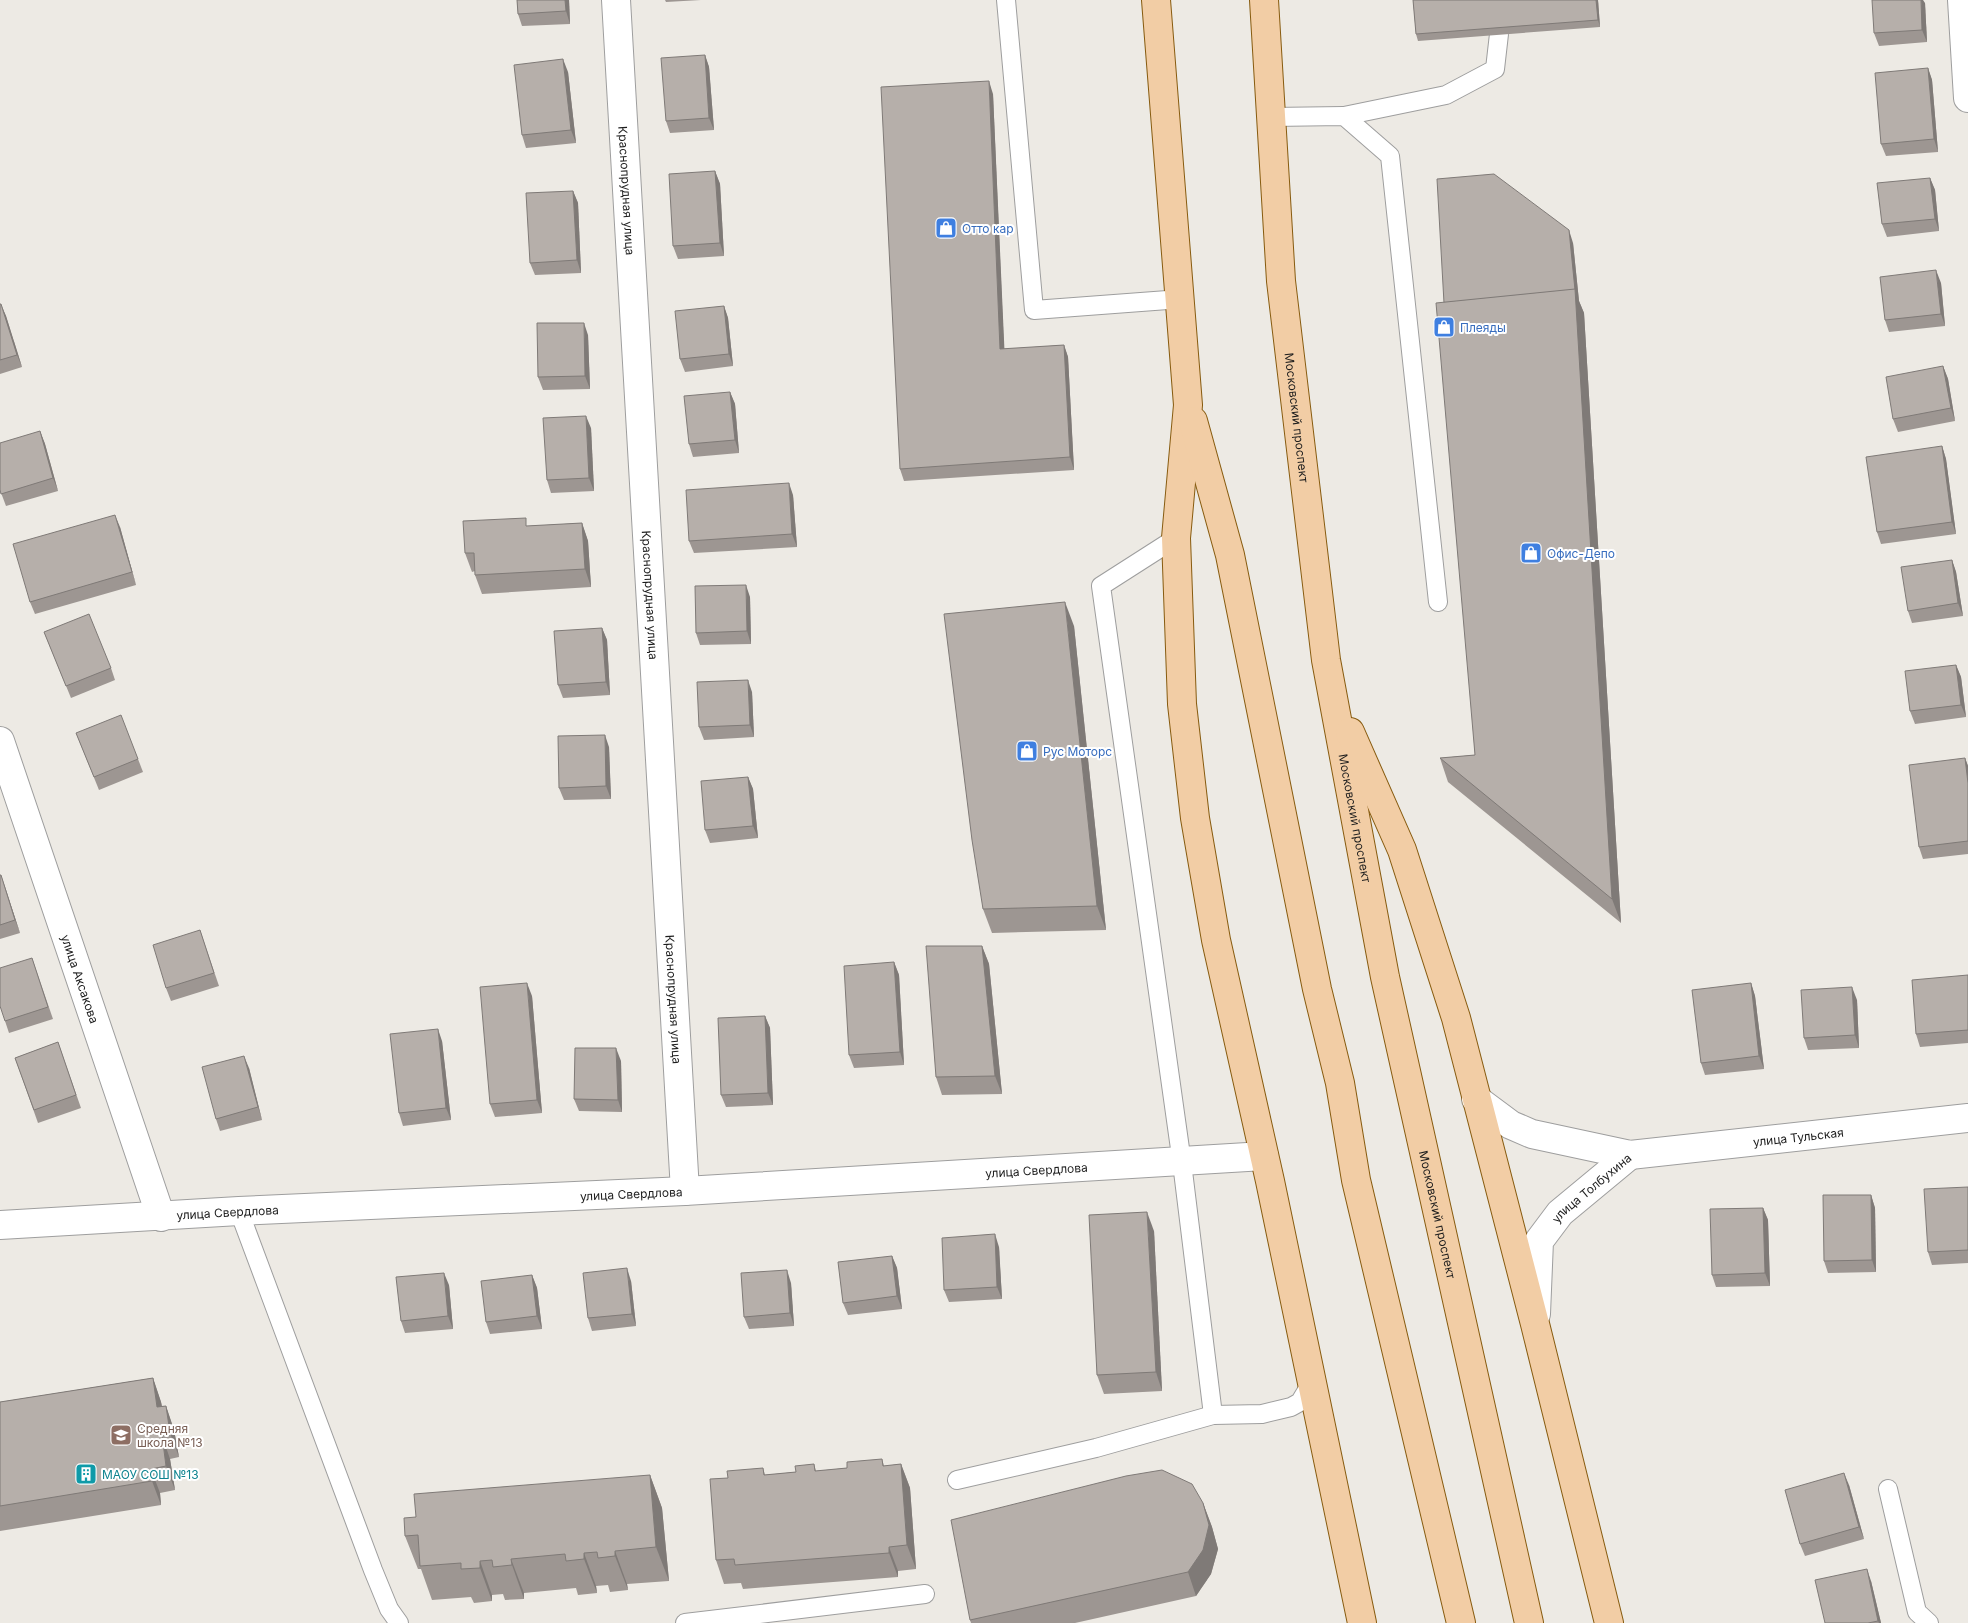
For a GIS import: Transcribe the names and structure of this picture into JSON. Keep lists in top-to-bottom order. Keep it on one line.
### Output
{"streets":{"main road":["Московский проспект"],"street":["Краснопрудная улица","улица Аксакова","улица Тульская","улица Свердлова","улица Толбухина"]},"crossings":[["Краснопрудная улица","улица Свердлова"],["улица Аксакова","улица Свердлова"],["улица Тульская","улица Толбухина"]],"places":{"shop":["Отто кар","Плеяды","Офис-Депо","Рус Моторс"],"school or university":["Средняя школа №13"],"building":["МАОУ СОШ №13"]}}
